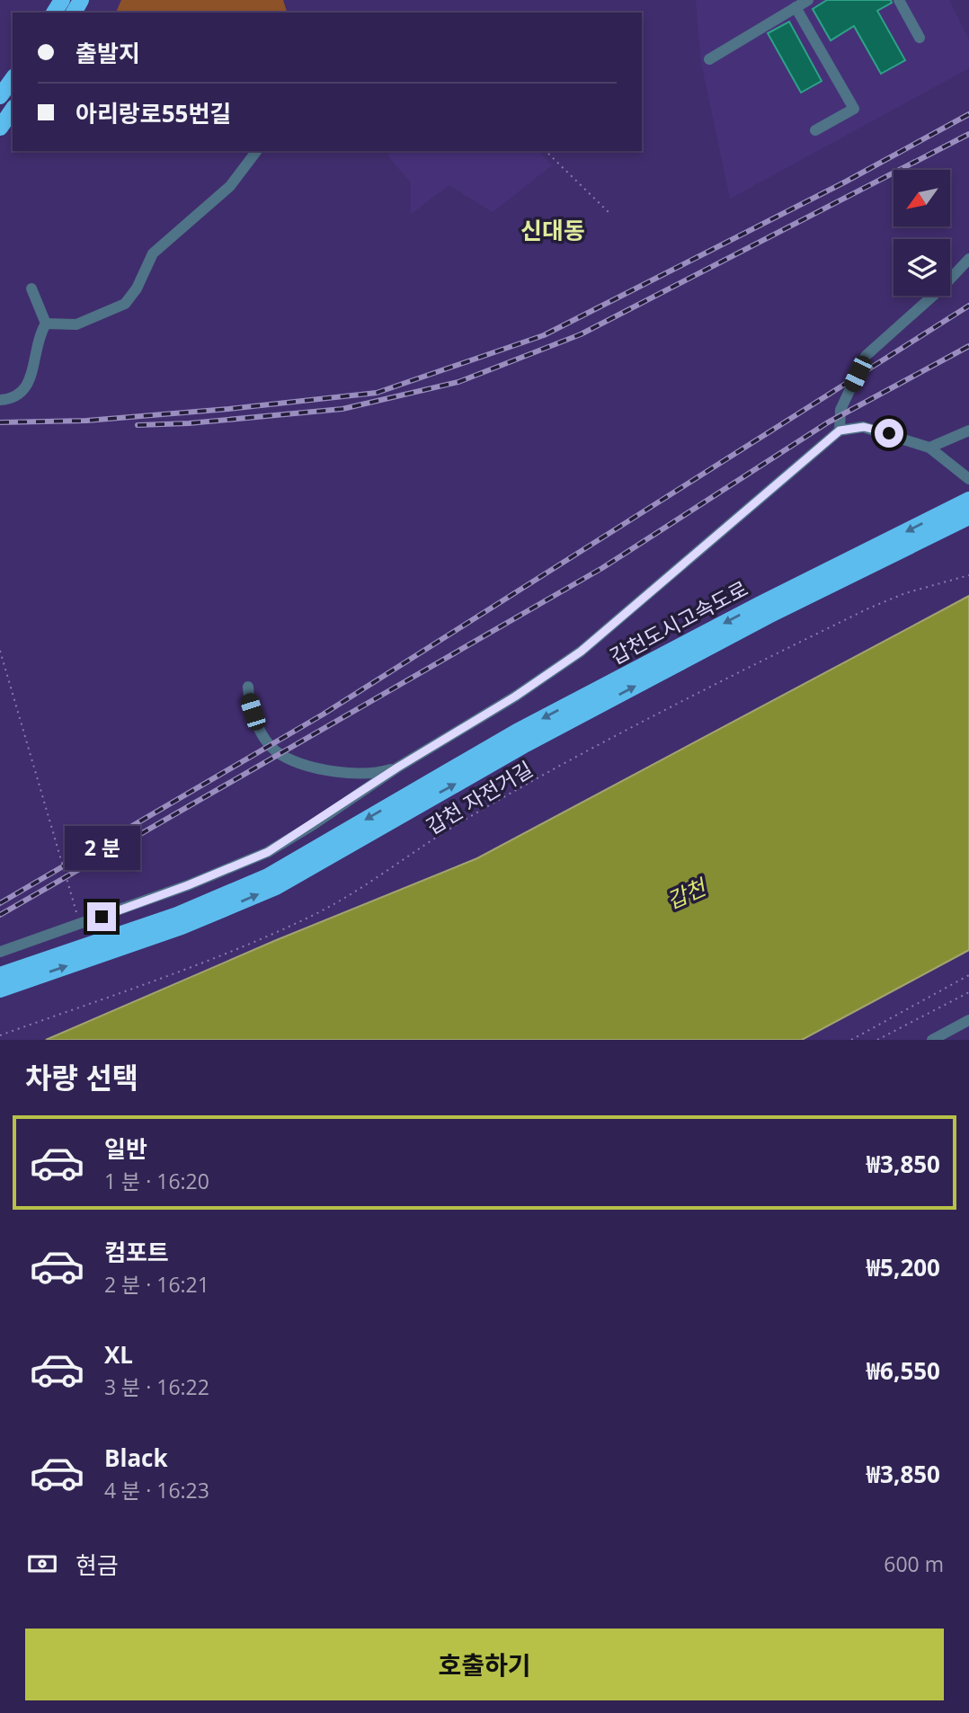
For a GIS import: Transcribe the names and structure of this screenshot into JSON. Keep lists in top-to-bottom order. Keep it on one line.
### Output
{"streets":{"highway":["갑천도시고속도로"],"path":["갑천 자전거길"]},"districts":["신대동"],"water":["갑천"],"north":"bottom left","page":{"banner":["출발지","아리랑로55번길"],"bubble":"2 분","heading":"차량 선택","list":[{"name":"일반","note":"1 분 · 16:20","value":"₩3,850"},{"name":"컴포트","note":"2 분 · 16:21","value":"₩5,200"},{"name":"XL","note":"3 분 · 16:22","value":"₩6,550"},{"name":"Black","note":"4 분 · 16:23","value":"₩3,850"}],"pay":["현금","600 m"],"buttons":"호출하기"}}
